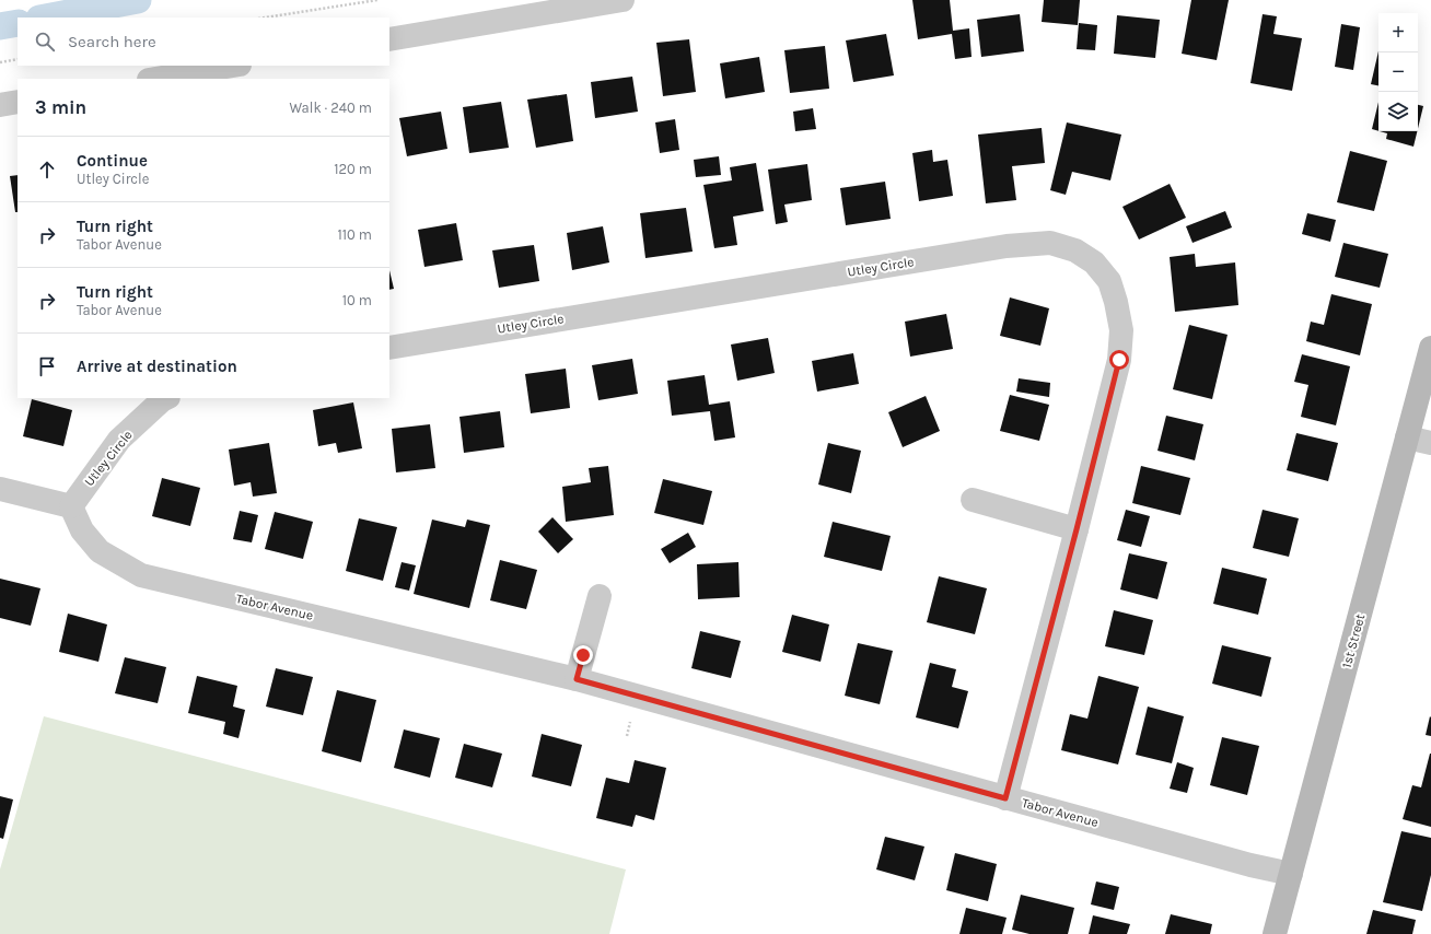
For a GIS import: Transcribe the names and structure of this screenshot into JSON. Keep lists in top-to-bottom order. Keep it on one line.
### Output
{"streets":{"main road":["1st Street"],"street":["Utley Circle","Tabor Avenue"]},"crossings":[["Utley Circle","Tabor Avenue"],["Tabor Avenue","1st Street"]],"page":{"map_buttons":["+","−"],"search":"Search here","heading":["3 min","Walk · 240 m"],"list":[["Continue","Utley Circle","120 m"],["Turn right","Tabor Avenue","110 m"],["Turn right","Tabor Avenue","10 m"],"Arrive at destination"]}}
